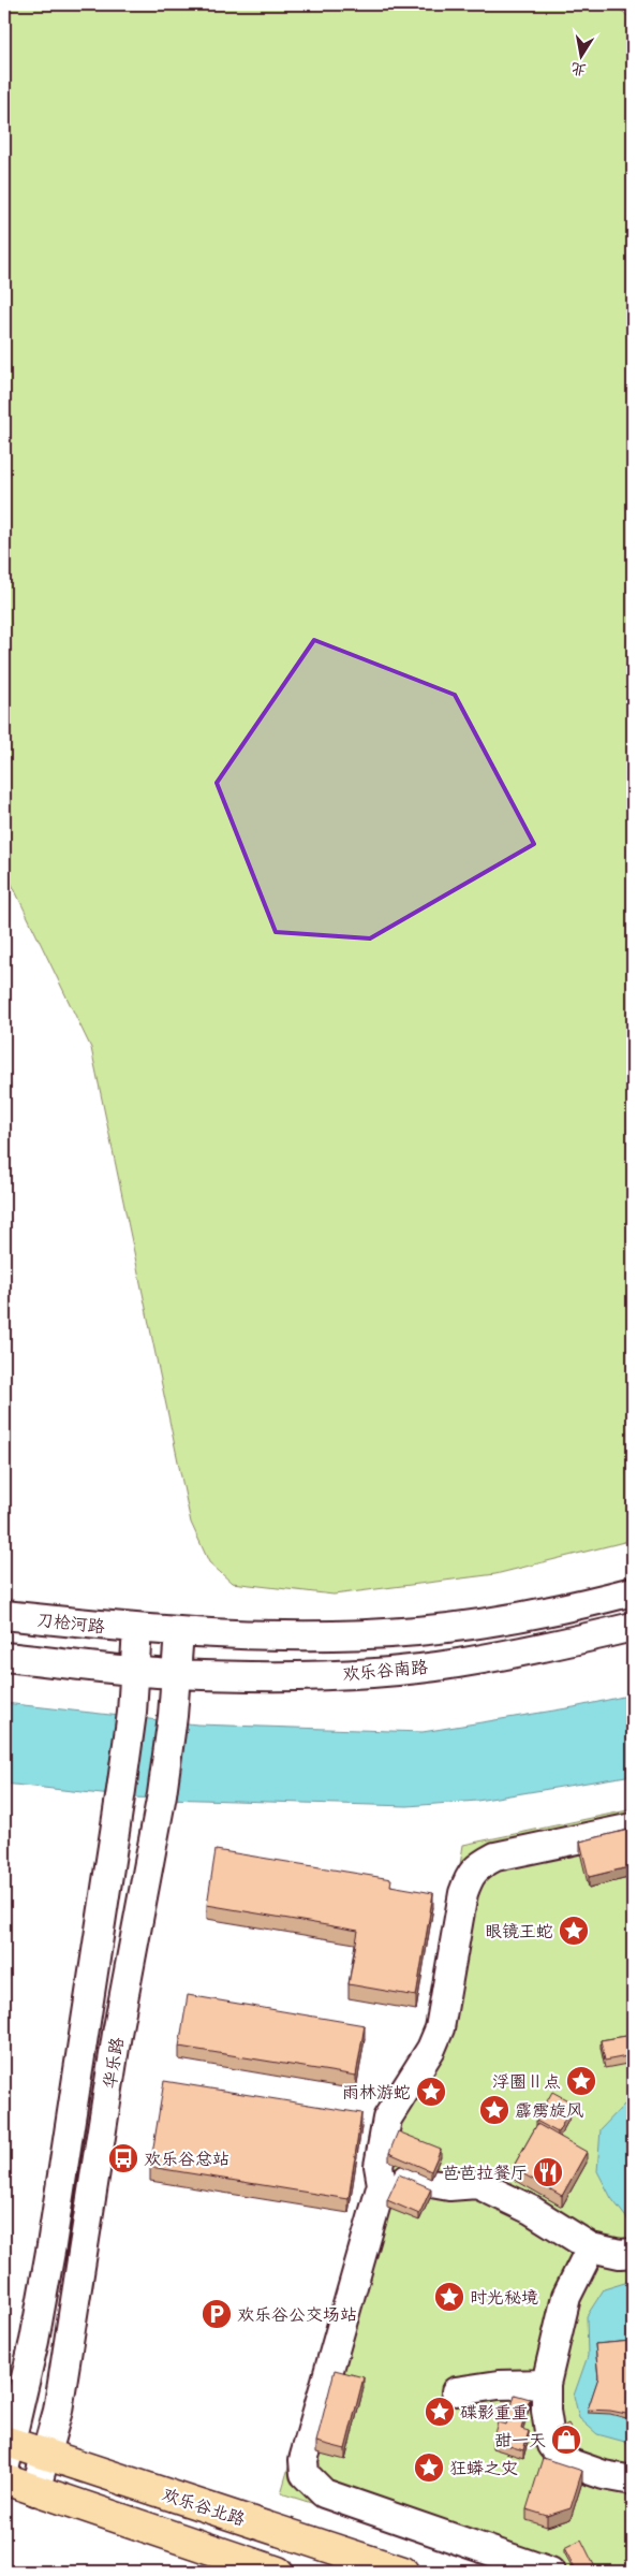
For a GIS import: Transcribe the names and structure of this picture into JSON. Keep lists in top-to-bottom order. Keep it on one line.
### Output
{"streets":{"main road":["欢乐谷北路"],"street":["刀枪河路","欢乐谷南路","华乐路"]},"crossings":[["刀枪河路","欢乐谷南路"],["刀枪河路","华乐路"],["欢乐谷南路","华乐路"],["华乐路","欢乐谷北路"]],"places":{"place":["眼镜王蛇","浮圈Ⅱ点","雨林游蛇","霹雳旋风","时光秘境","碟影重重","狂蟒之灾"],"bus stop":["欢乐谷总站"],"restaurant":["芭芭拉餐厅"],"parking":["欢乐谷公交场站"],"shop":["甜一天"]},"north":"bottom"}
